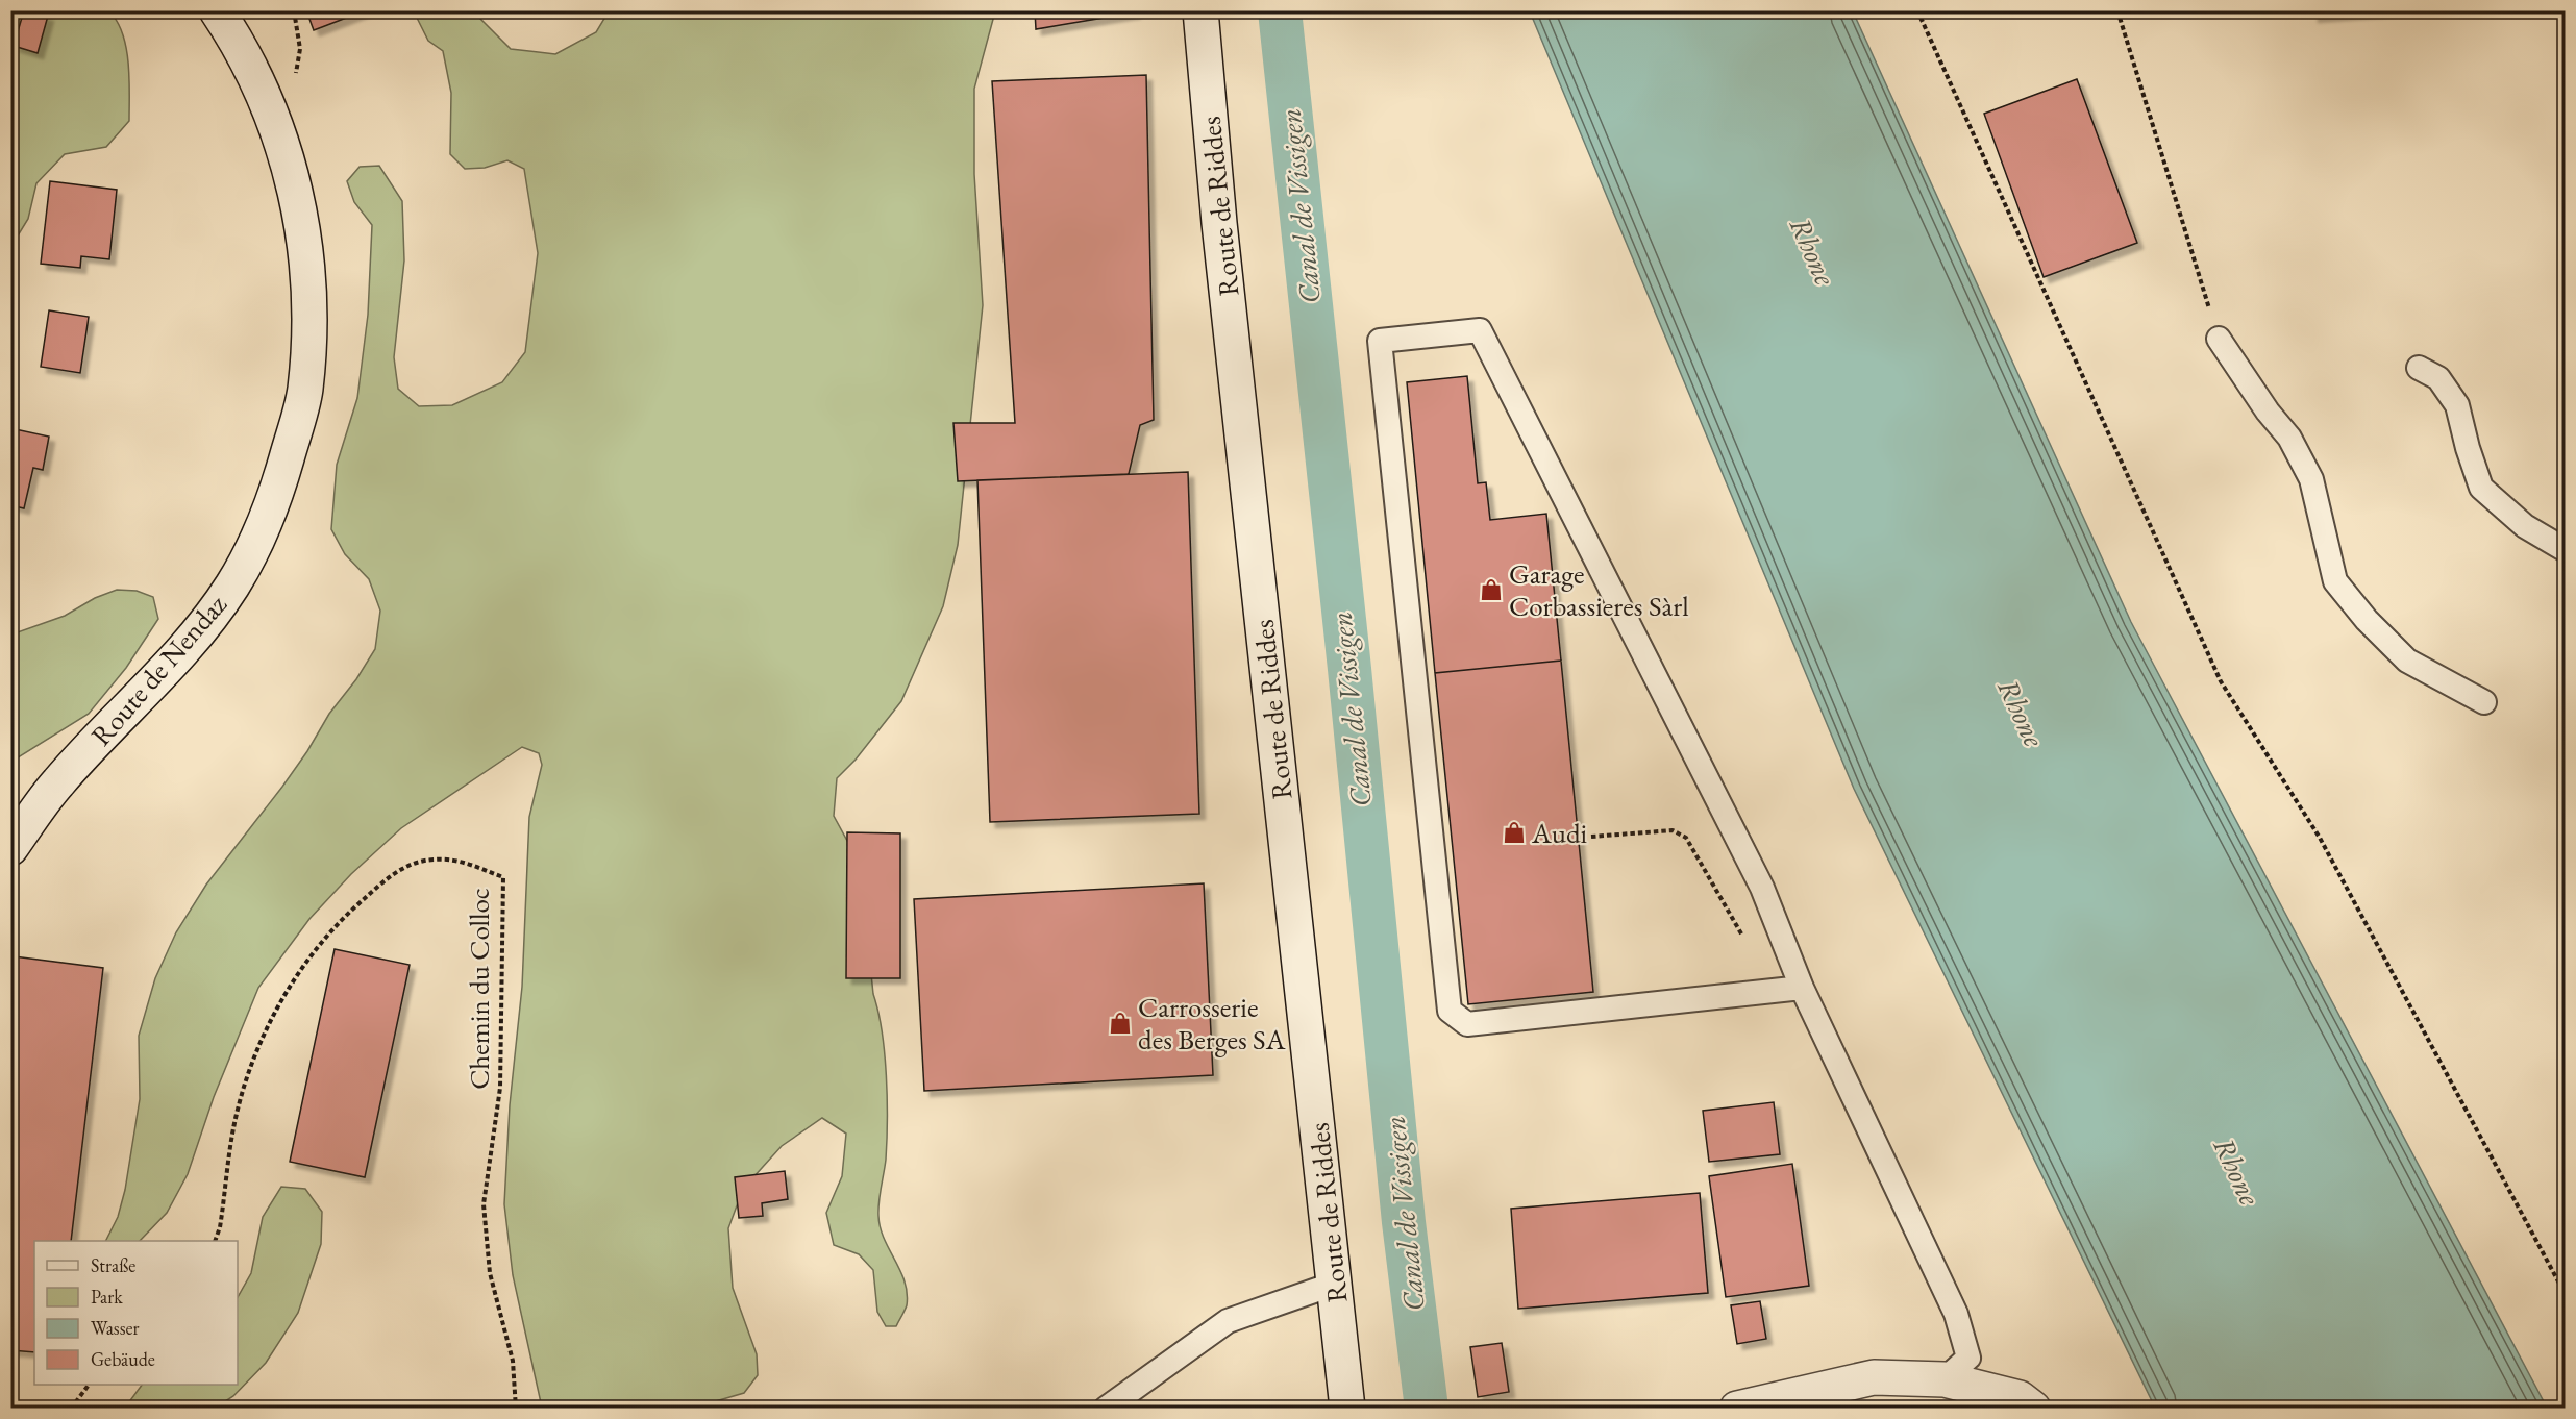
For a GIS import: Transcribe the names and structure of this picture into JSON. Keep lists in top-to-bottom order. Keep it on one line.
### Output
{"streets":{"street":["Route de Riddes","Route de Nendaz"],"path":["Chemin du Colloc"]},"water":["Canal de Vissigen","Rhone"],"places":{"shop":["Garage Corbassieres Sàrl","Audi","Carrosserie des Berges SA"]},"legend":["Straße","Park","Wasser","Gebäude"]}
